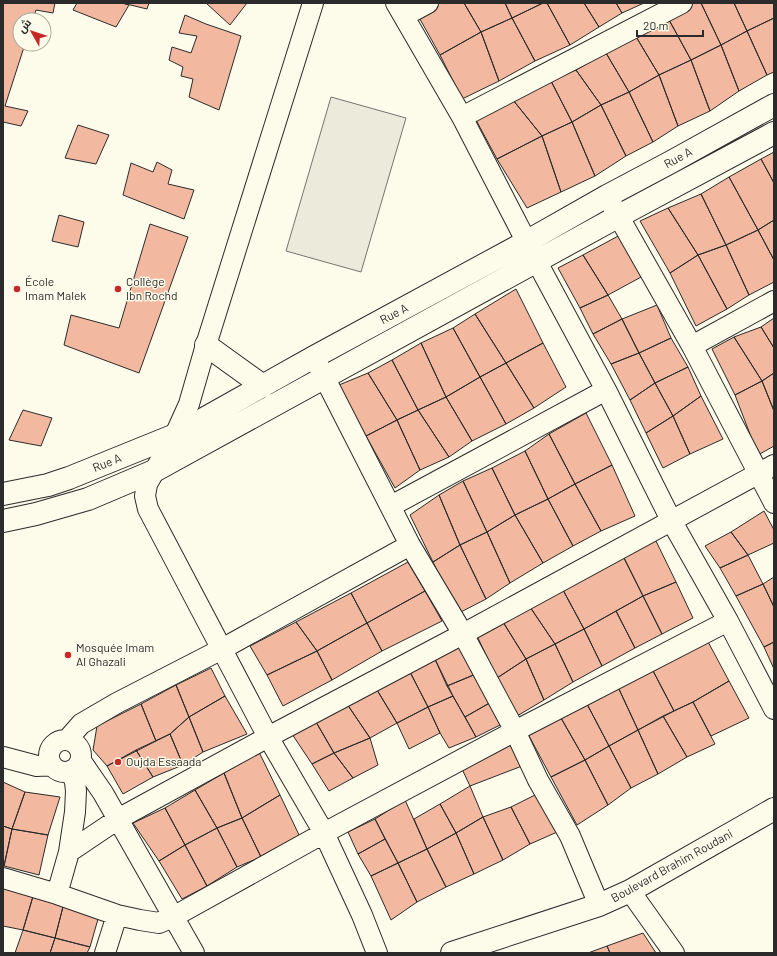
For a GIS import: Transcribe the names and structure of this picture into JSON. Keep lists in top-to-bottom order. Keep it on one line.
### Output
{"streets":{"street":["Rue A","Boulevard Brahim Roudani"]},"places":["École Imam Malek","Collège Ibn Rochd","Mosquée Imam Al Ghazali","Oujda Essaada"],"scale_bar":"20 m","north":"top left"}
